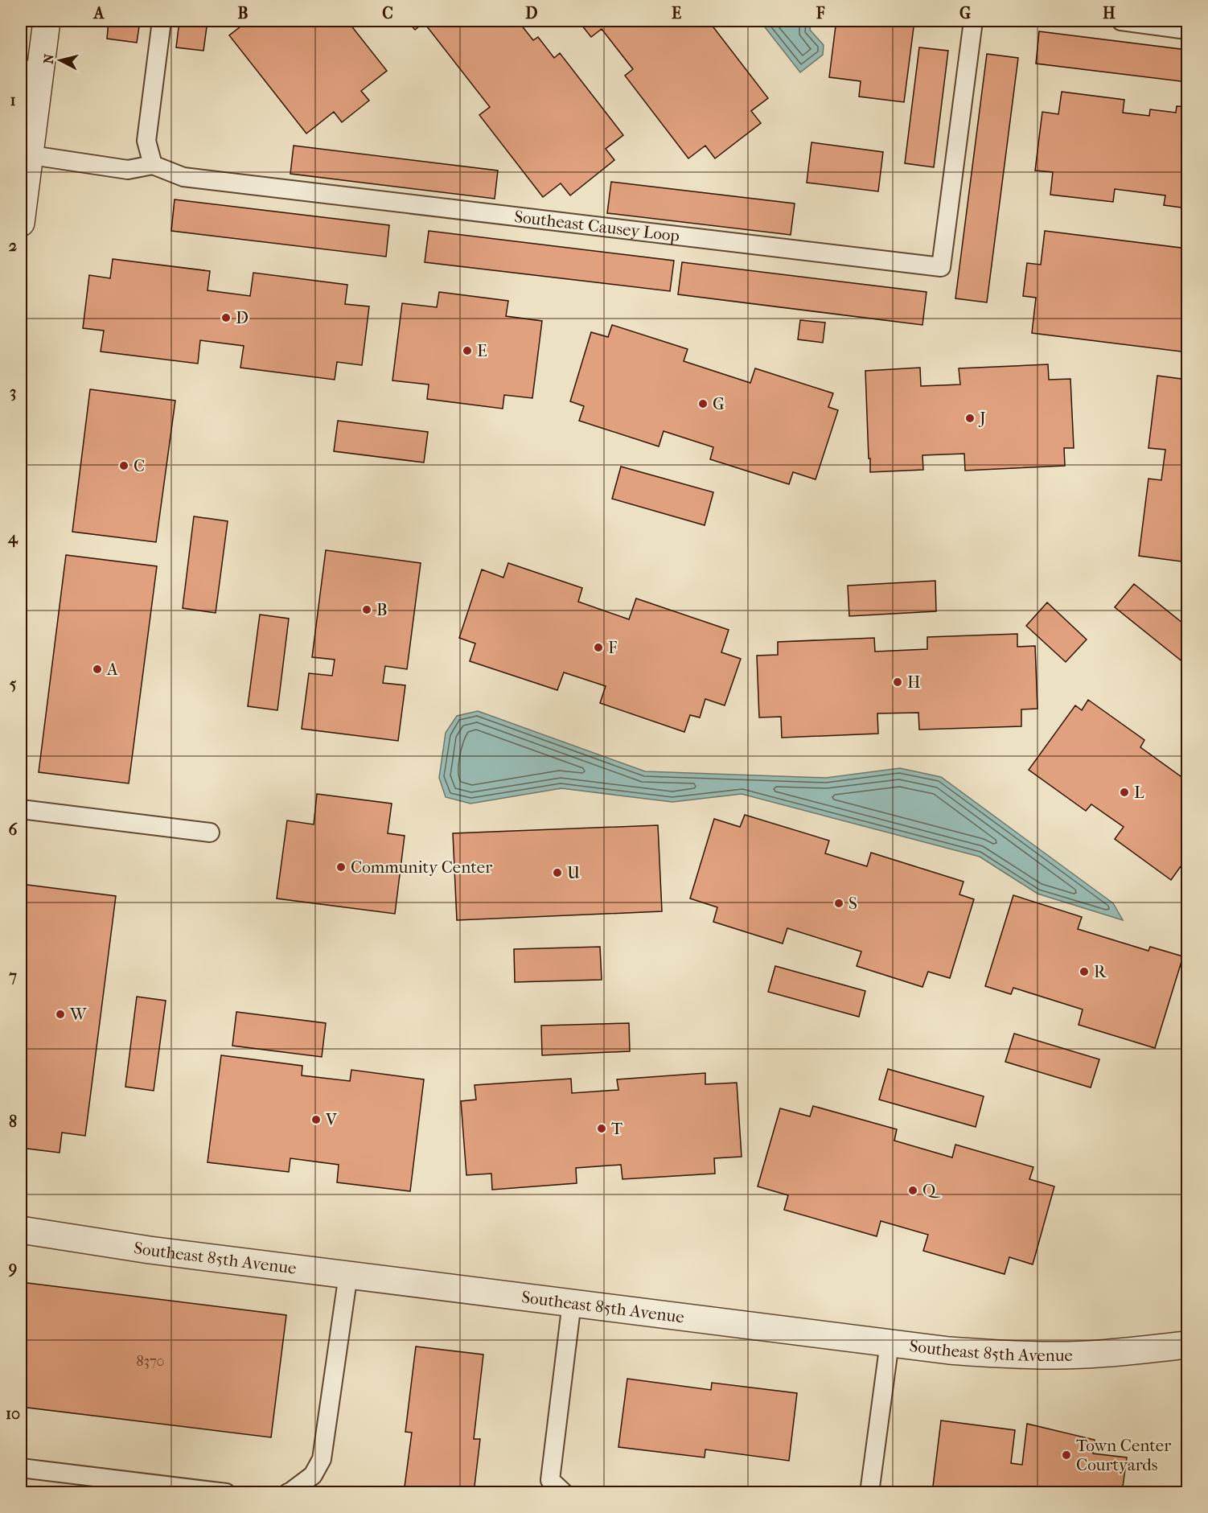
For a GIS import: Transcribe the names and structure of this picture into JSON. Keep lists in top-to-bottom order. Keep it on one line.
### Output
{"streets":{"street":["Southeast 85th Avenue"],"lane":["Southeast Causey Loop"]},"places":["D","E","G","J","C","B","F","A","H","L","Community Center","U","S","R","W","V","T","Q","Town Center Courtyards"],"house_numbers":["8370"],"north":"left","grid":{"columns":["A","B","C","D","E","F","G","H"],"rows":["1","2","3","4","5","6","7","8","9","10"]}}
